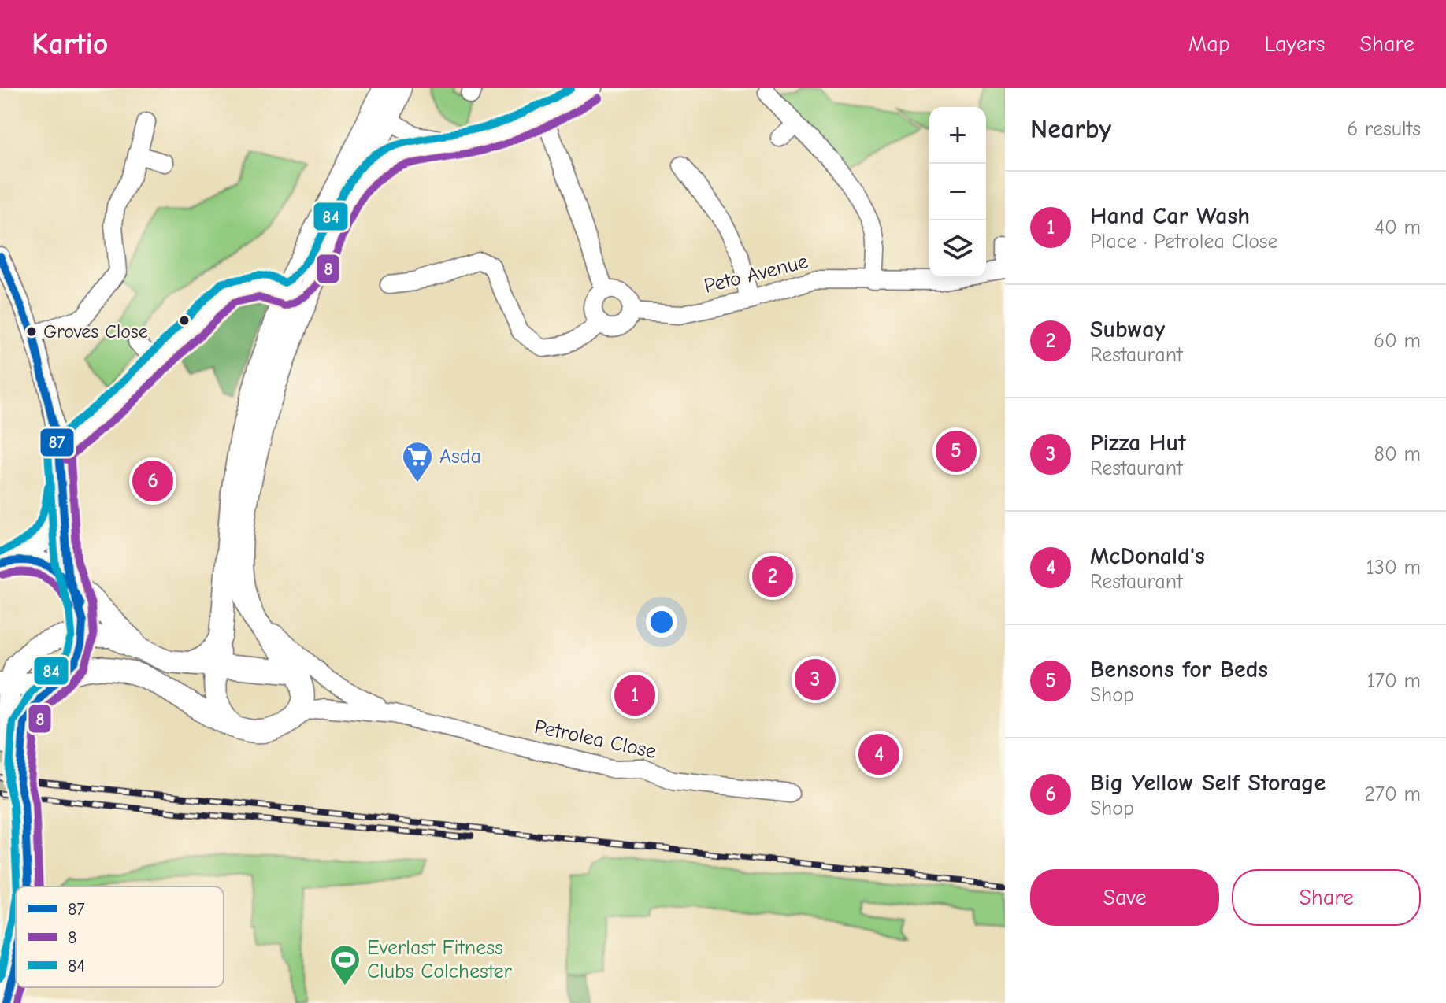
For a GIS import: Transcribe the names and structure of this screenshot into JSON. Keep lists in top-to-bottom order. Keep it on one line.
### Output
{"streets":{"street":["Peto Avenue","Petrolea Close"]},"places":{"other":["Groves Close"],"supermarket":["Asda"],"sports":["Everlast Fitness Clubs Colchester"]},"lines":["transit line 84","transit line 8","transit line 87"],"legend":["87","8","84"],"page":{"header":"Kartio","nav":["Map","Layers","Share"],"heading":["Nearby","6 results"],"map_buttons":["+","−"],"list":[{"mark":"1","name":"Hand Car Wash","note":"Place · Petrolea Close","value":"40 m"},{"mark":"2","name":"Subway","note":"Restaurant","value":"60 m"},{"mark":"3","name":"Pizza Hut","note":"Restaurant","value":"80 m"},{"mark":"4","name":"McDonald's","note":"Restaurant","value":"130 m"},{"mark":"5","name":"Bensons for Beds","note":"Shop","value":"170 m"},{"mark":"6","name":"Big Yellow Self Storage","note":"Shop","value":"270 m"}],"pins":["5","6","2","3","1","4"],"buttons":["Save","Share"]}}
